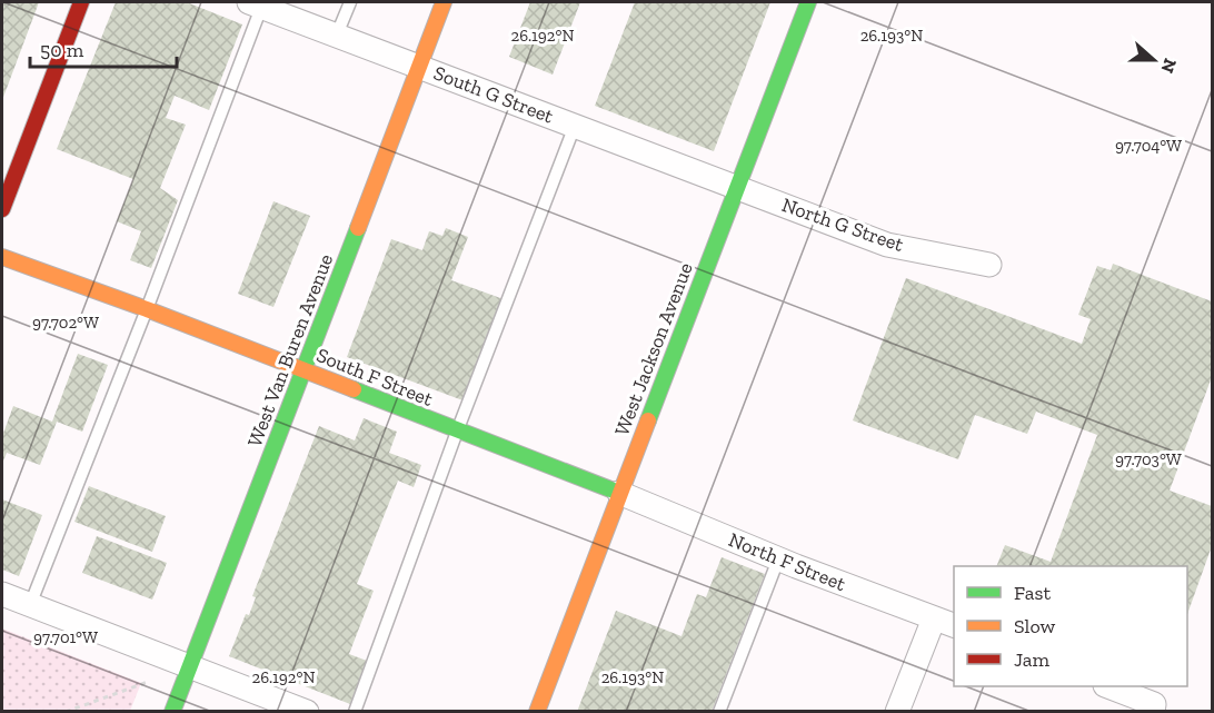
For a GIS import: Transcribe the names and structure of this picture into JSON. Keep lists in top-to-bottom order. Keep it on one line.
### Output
{"streets":{"street":["South G Street","North G Street","West Jackson Avenue","West Van Buren Avenue","South F Street","North F Street"]},"crossings":[["South G Street","North G Street"],["South G Street","West Jackson Avenue"],["South G Street","West Van Buren Avenue"],["North G Street","West Jackson Avenue"],["West Jackson Avenue","South F Street"],["West Jackson Avenue","North F Street"],["West Van Buren Avenue","South F Street"],["South F Street","North F Street"]],"legend":["Fast","Slow","Jam"],"scale_bar":"50 m","north":"right","coordinates":["26.192°N","26.193°N","97.704°W","97.702°W","97.703°W","97.701°W"]}
